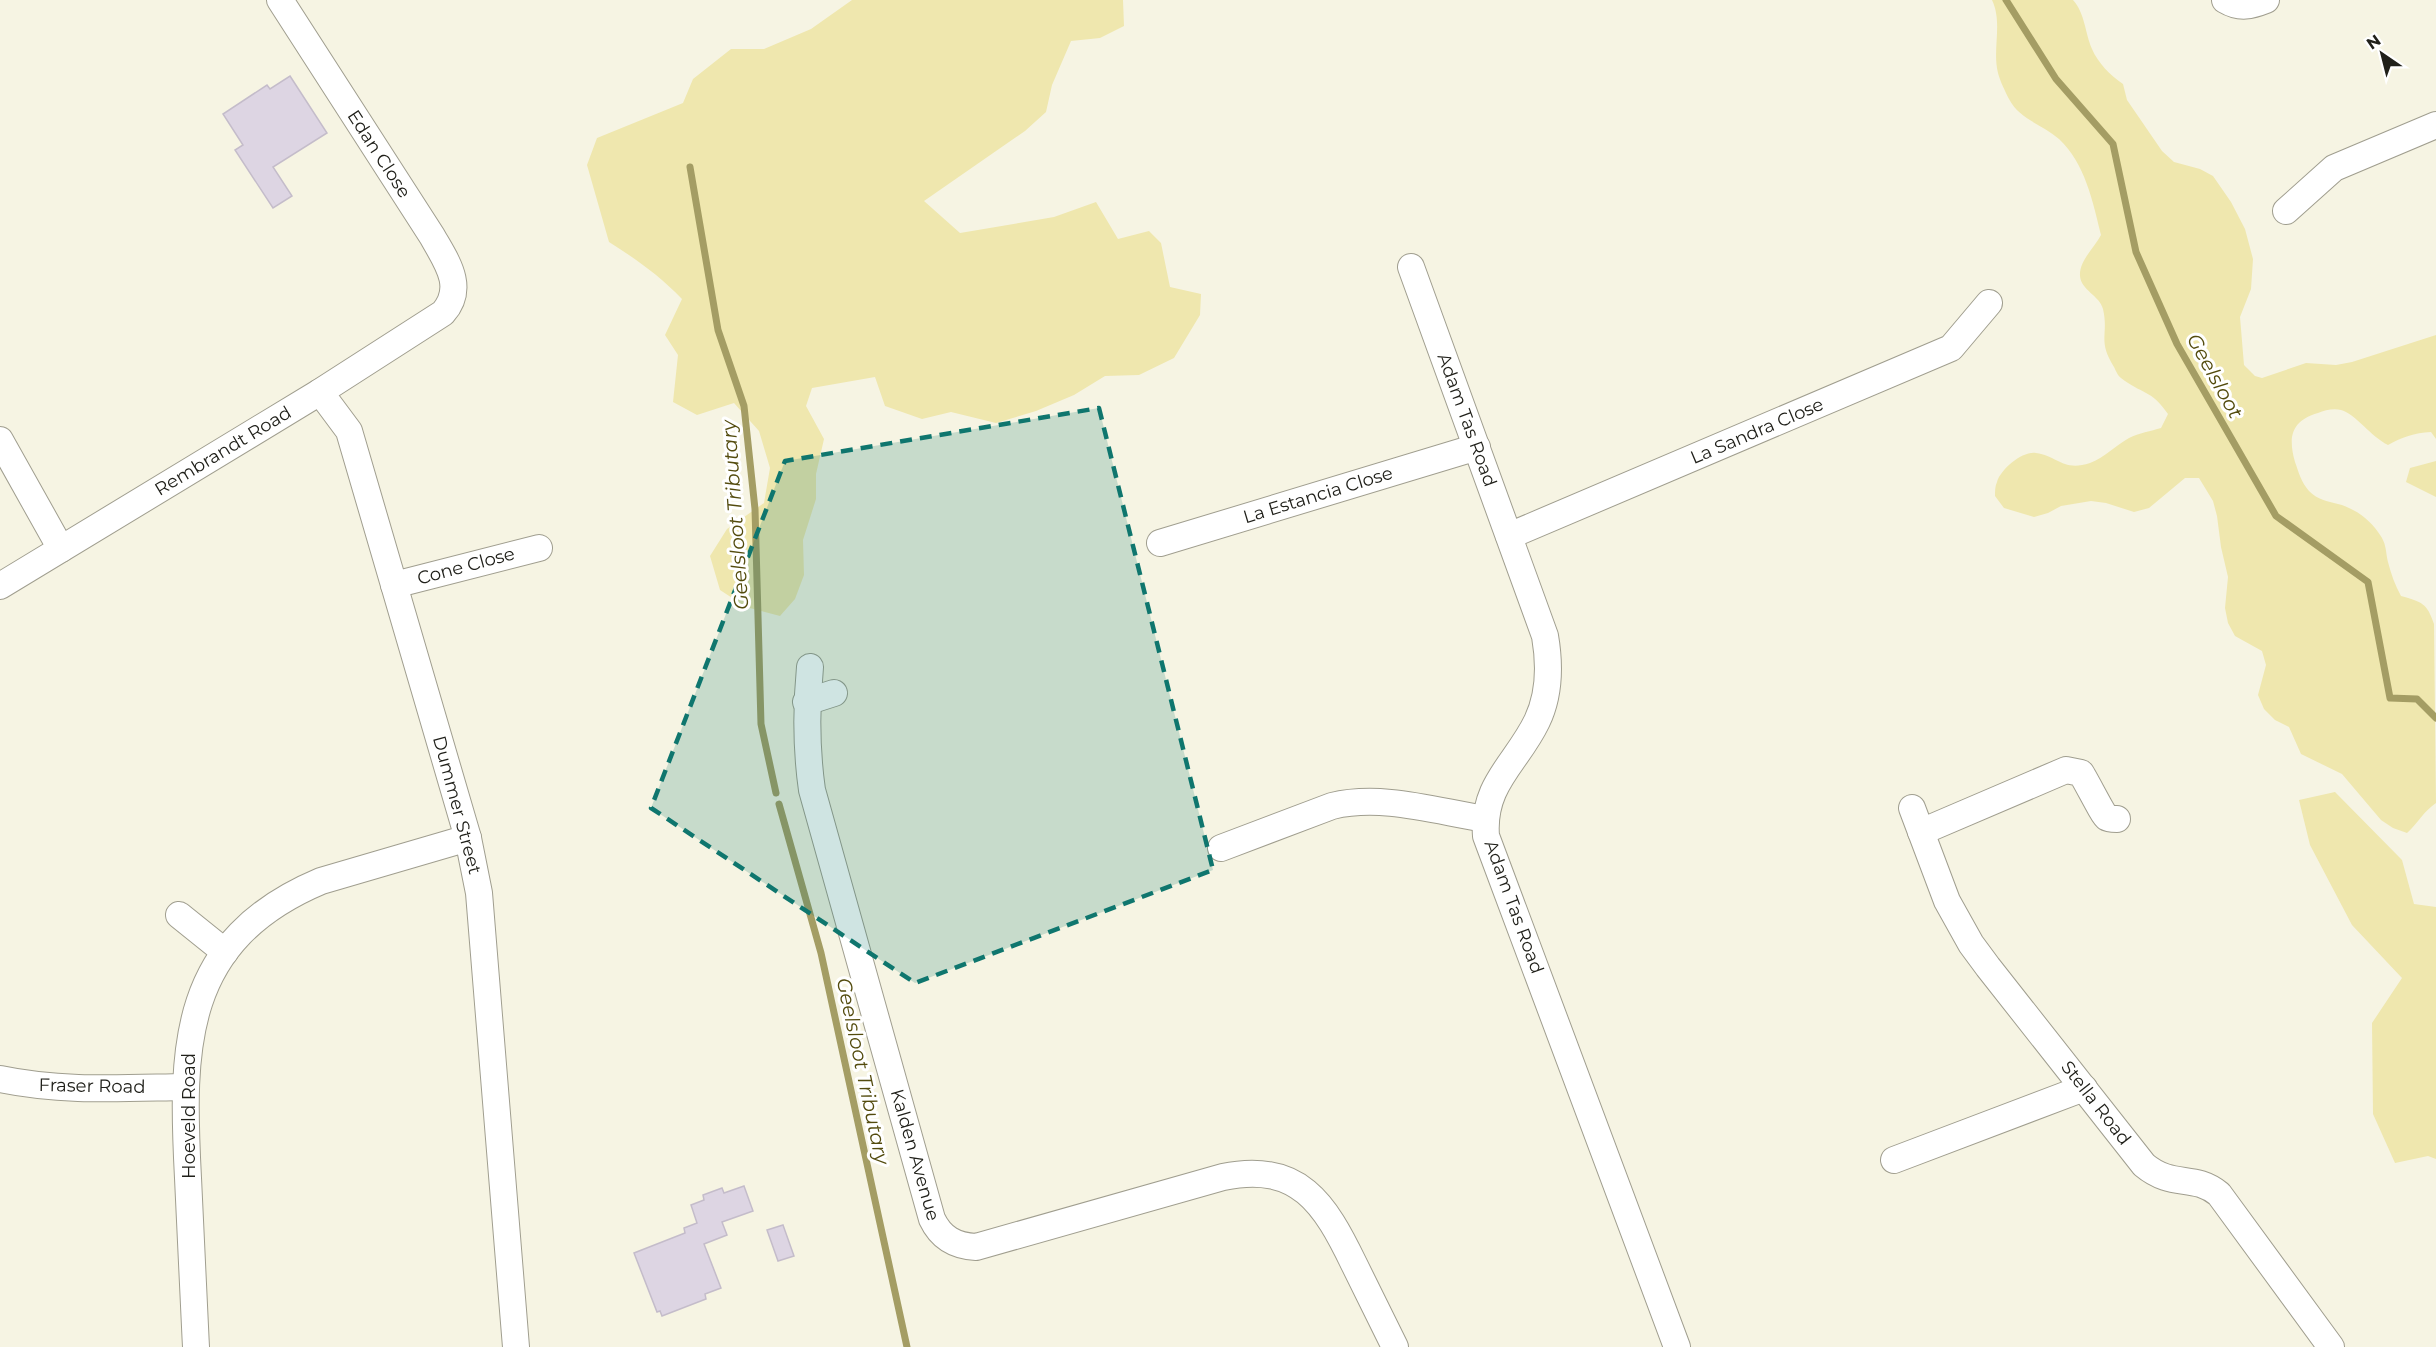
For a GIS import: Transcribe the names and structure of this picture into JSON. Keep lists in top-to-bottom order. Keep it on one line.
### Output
{"streets":{"street":["Edan Close","Adam Tas Road","La Sandra Close","Rembrandt Road","La Estancia Close","Cone Close","Dummer Street","Fraser Road","Stella Road","Hoeveld Road","Kalden Avenue"]},"crossings":[["Edan Close","Rembrandt Road"],["Adam Tas Road","La Sandra Close"],["Adam Tas Road","La Estancia Close"],["Rembrandt Road","Dummer Street"],["Cone Close","Dummer Street"],["Dummer Street","Hoeveld Road"],["Fraser Road","Hoeveld Road"]],"water":["Geelsloot","Geelsloot Tributary"],"north":"top left"}
